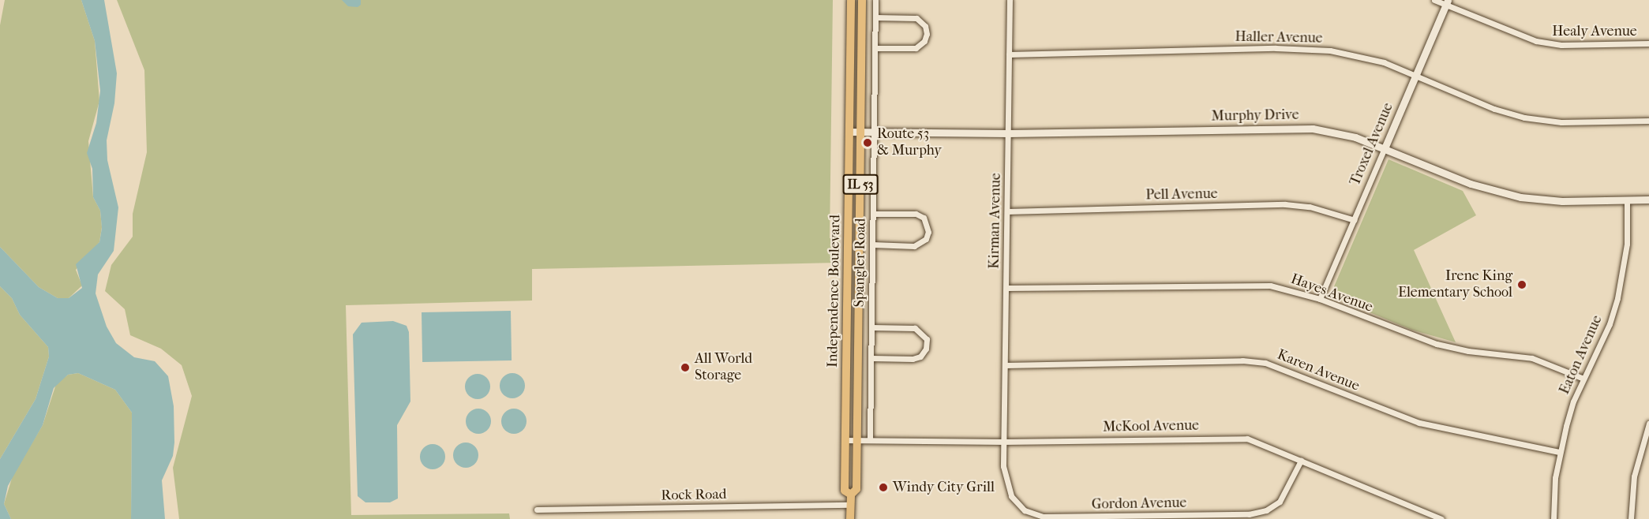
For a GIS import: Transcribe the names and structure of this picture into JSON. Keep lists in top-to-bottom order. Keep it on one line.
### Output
{"streets":{"main road":["IL 53","Independence Boulevard"],"street":["Healy Avenue","Haller Avenue","Murphy Drive","Troxel Avenue","Pell Avenue","Kirman Avenue","Spangler Road","Hayes Avenue","Eaton Avenue","Karen Avenue","McKool Avenue","Rock Road","Gordon Avenue"]},"crossings":[["Healy Avenue","Troxel Avenue"],["Haller Avenue","Troxel Avenue"],["Haller Avenue","Kirman Avenue"],["Murphy Drive","Troxel Avenue"],["Murphy Drive","Kirman Avenue"],["Murphy Drive","Spangler Road"],["Murphy Drive","Independence Boulevard"],["Murphy Drive","Eaton Avenue"],["Troxel Avenue","Pell Avenue"],["Troxel Avenue","Hayes Avenue"],["Pell Avenue","Kirman Avenue"],["Kirman Avenue","Hayes Avenue"],["Kirman Avenue","Karen Avenue"],["Kirman Avenue","McKool Avenue"],["Kirman Avenue","Gordon Avenue"],["Spangler Road","McKool Avenue"],["Independence Boulevard","McKool Avenue"],["Independence Boulevard","Rock Road"],["Hayes Avenue","Eaton Avenue"],["Eaton Avenue","Karen Avenue"],["McKool Avenue","Gordon Avenue"]],"places":["Route 53 & Murphy","Irene King Elementary School","All World Storage","Windy City Grill"]}
